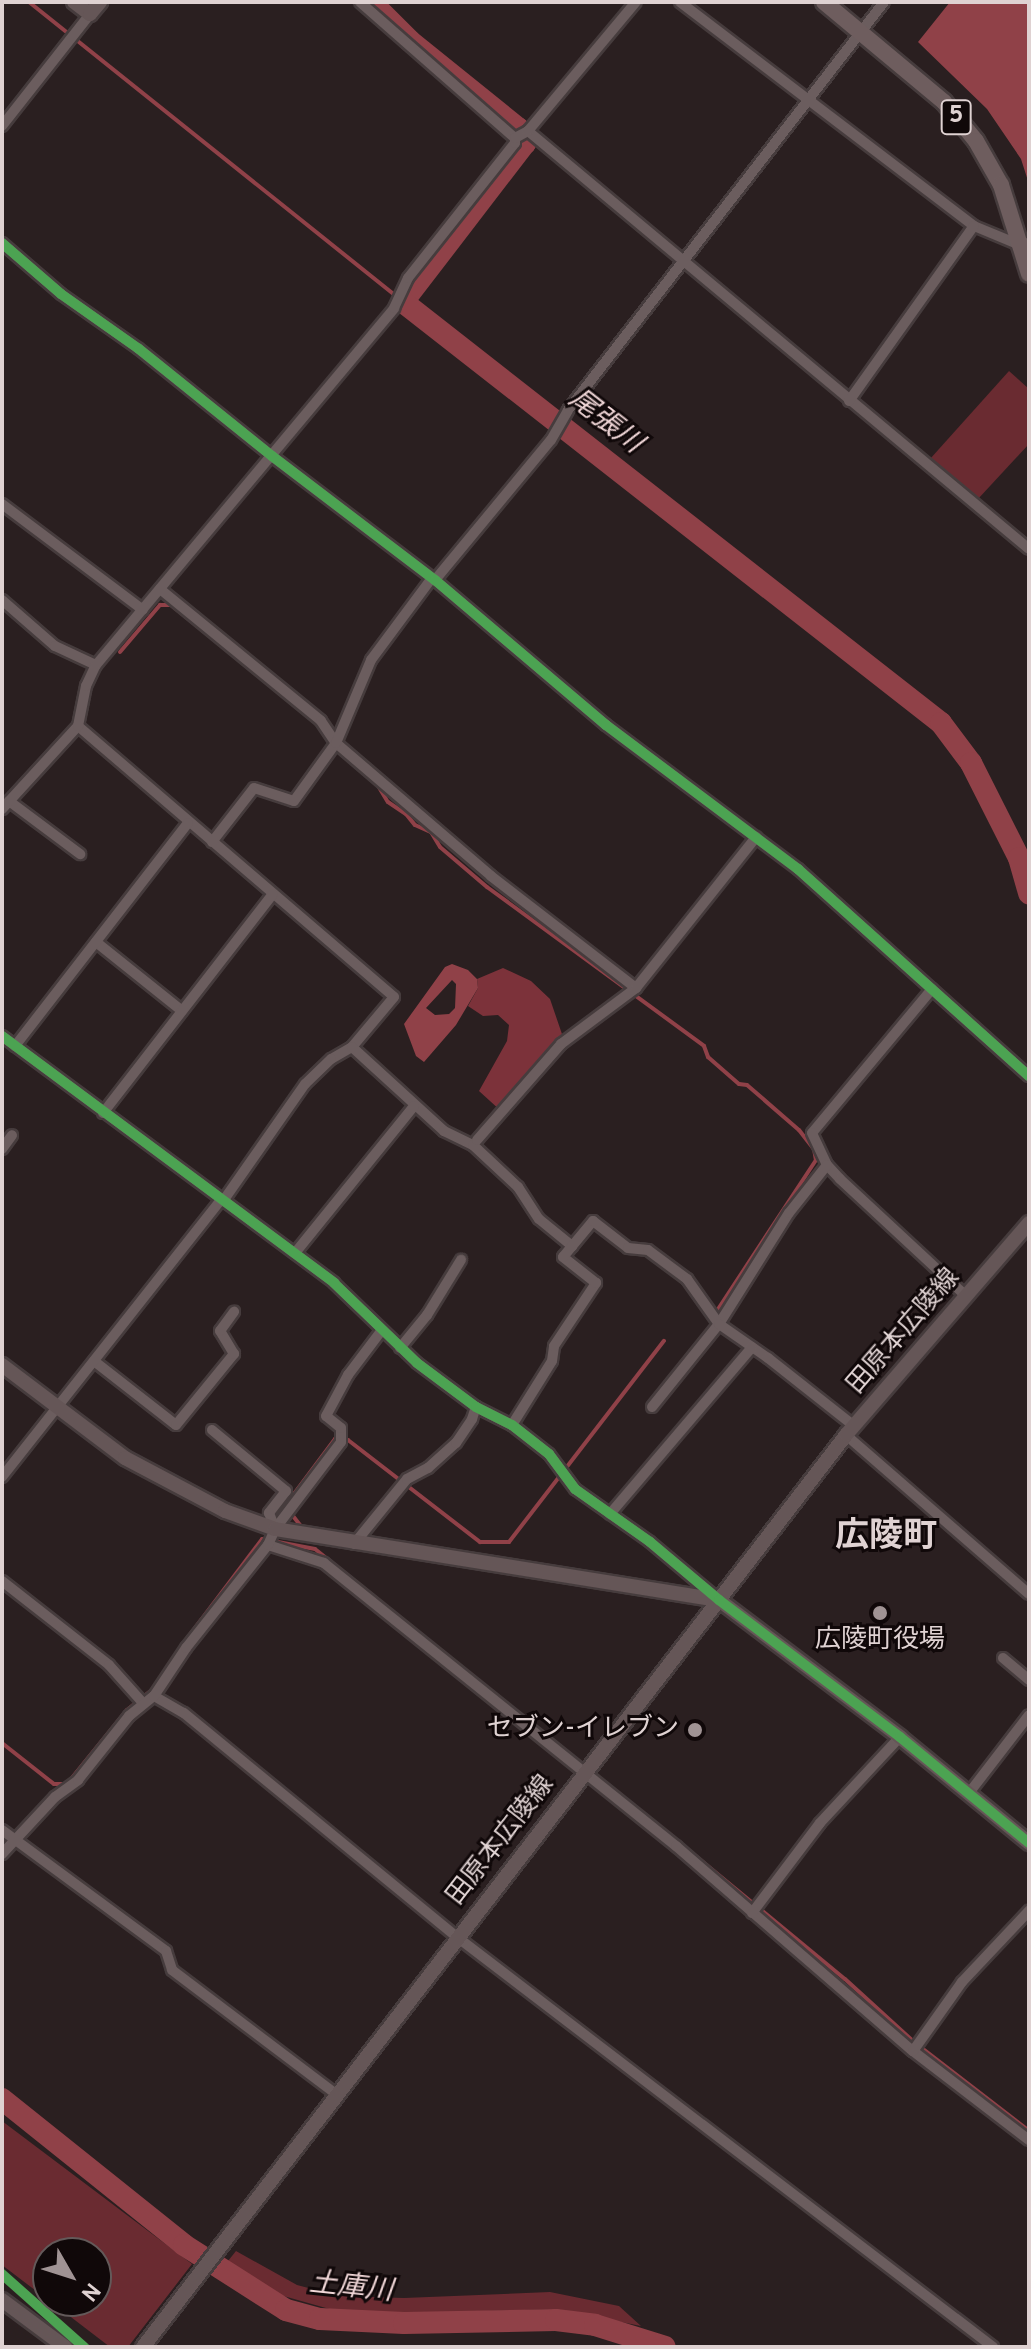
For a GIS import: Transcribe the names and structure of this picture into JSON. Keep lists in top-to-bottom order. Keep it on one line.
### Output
{"streets":{"main road":["5","田原本広陵線"]},"districts":["広陵町"],"water":["尾張川","土庫川"],"places":["広陵町役場","セブン-イレブン"],"north":"bottom right"}
